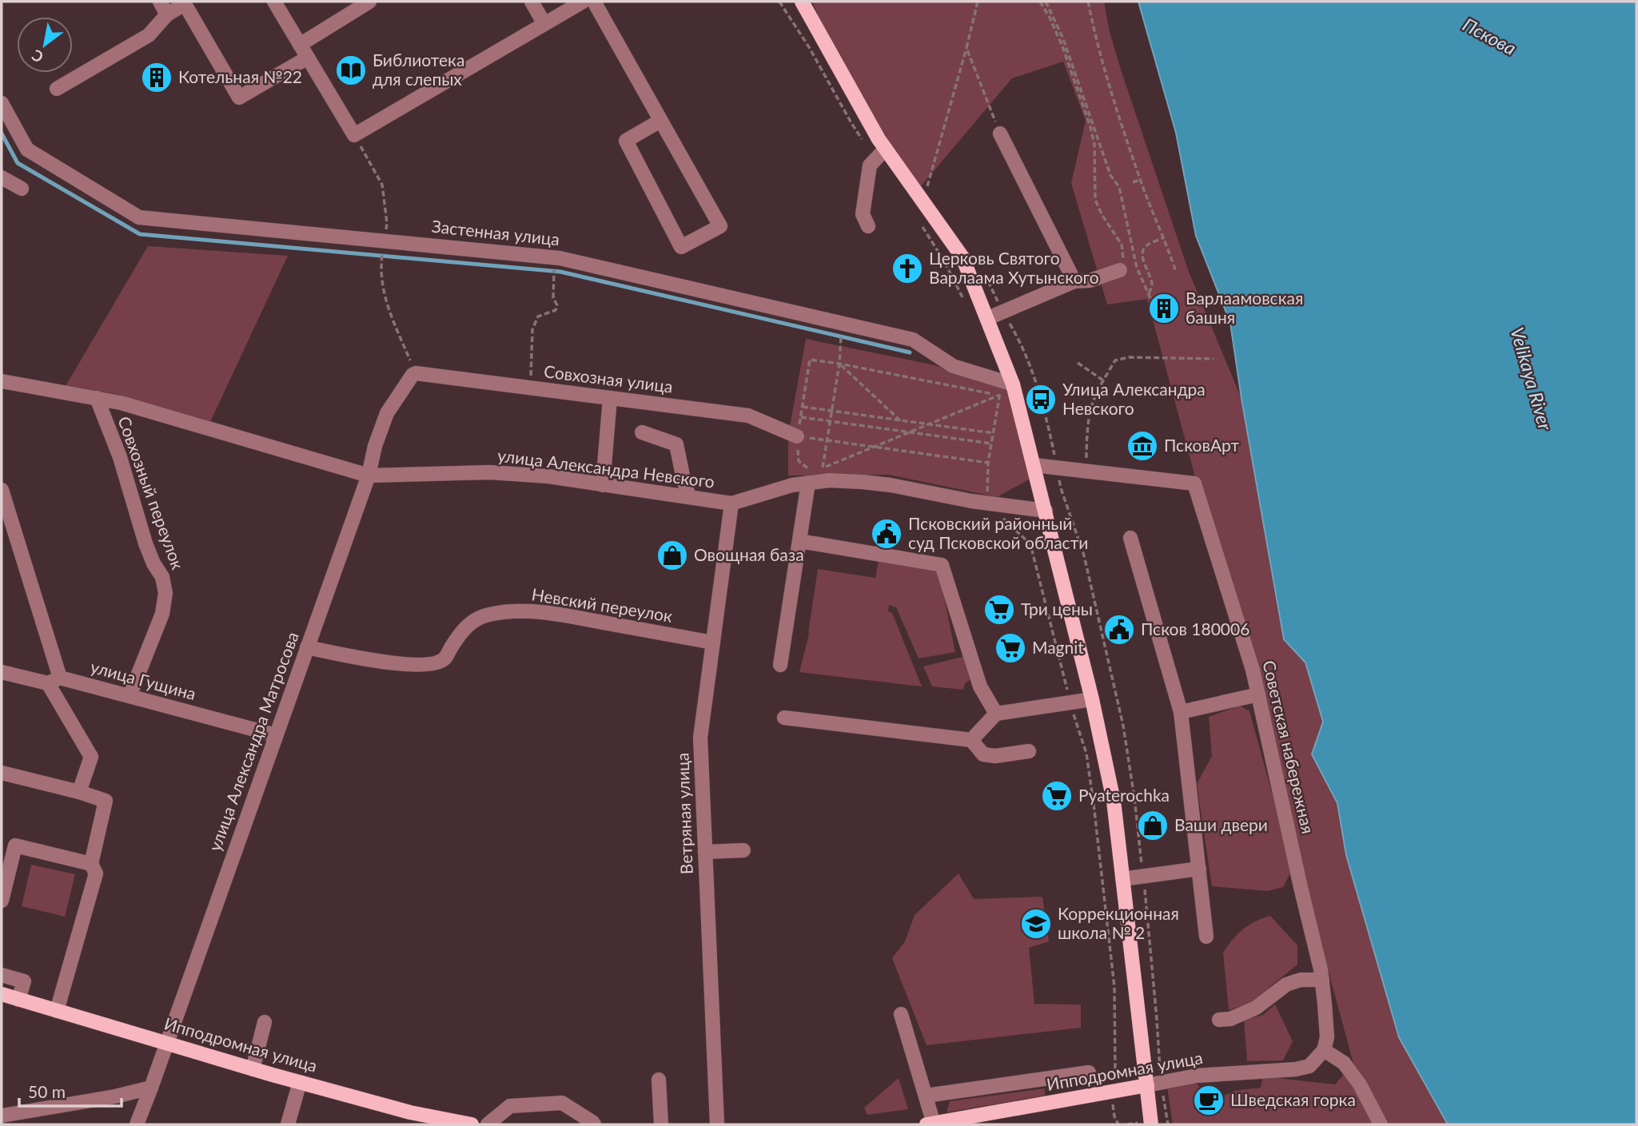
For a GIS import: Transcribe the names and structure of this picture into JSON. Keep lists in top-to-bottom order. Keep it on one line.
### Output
{"streets":{"main road":["Ипподромная улица"],"street":["Застенная улица","Совхозная улица","улица Александра Невского","Совхозный переулок","Невский переулок","улица Гущина","улица Александра Матросова","Советская набережная","Ветряная улица"]},"crossings":[["Совхозная улица","улица Александра Матросова"],["улица Александра Невского","Совхозный переулок"],["улица Александра Невского","улица Александра Матросова"],["улица Александра Невского","Ветряная улица"],["Совхозный переулок","улица Гущина"],["Невский переулок","улица Александра Матросова"],["Невский переулок","Ветряная улица"],["улица Гущина","улица Александра Матросова"],["улица Александра Матросова","Ипподромная улица"],["Советская набережная","Ипподромная улица"]],"water":["Пскова","Velikaya River"],"places":{"library":["Библиотека для слепых"],"building":["Котельная №22","Варлаамовская башня"],"church":["Церковь Святого Варлаама Хутынского"],"bus stop":["Улица Александра Невского"],"museum":["ПсковАрт"],"public building":["Псковский районный суд Псковской области","Псков 180006"],"shop":["Овощная база","Ваши двери"],"supermarket":["Три цены","Magnit","Pyaterochka"],"school or university":["Коррекционная школа № 2"],"cafe":["Шведская горка"]},"scale_bar":"50 m","north":"bottom left"}
